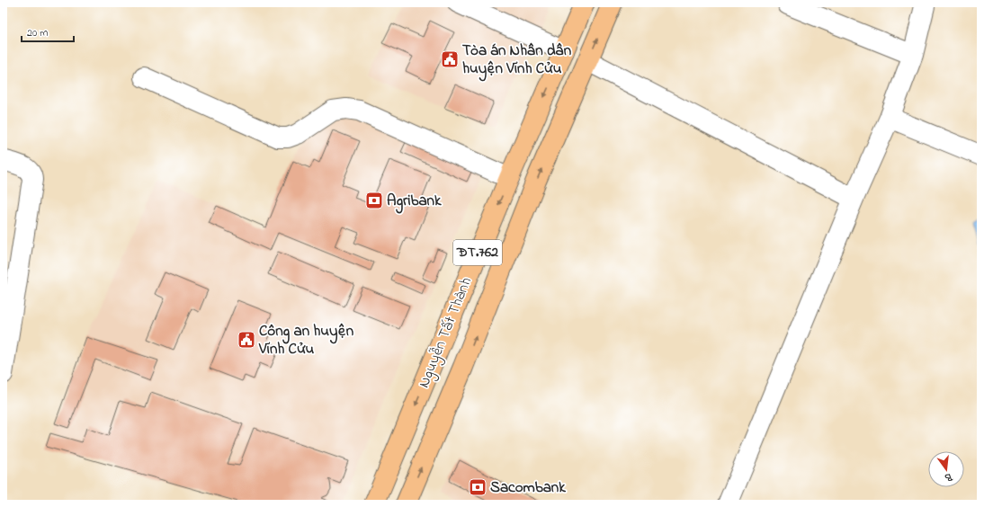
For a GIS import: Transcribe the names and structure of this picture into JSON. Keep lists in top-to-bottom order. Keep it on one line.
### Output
{"streets":{"main road":["ĐT.762","Nguyễn Tất Thành"]},"places":{"public building":["Tòa án Nhân dân huyện Vĩnh Cửu","Công an huyện Vĩnh Cửu"],"bank":["Agribank","Sacombank"]},"scale_bar":"20 m","north":"bottom"}
